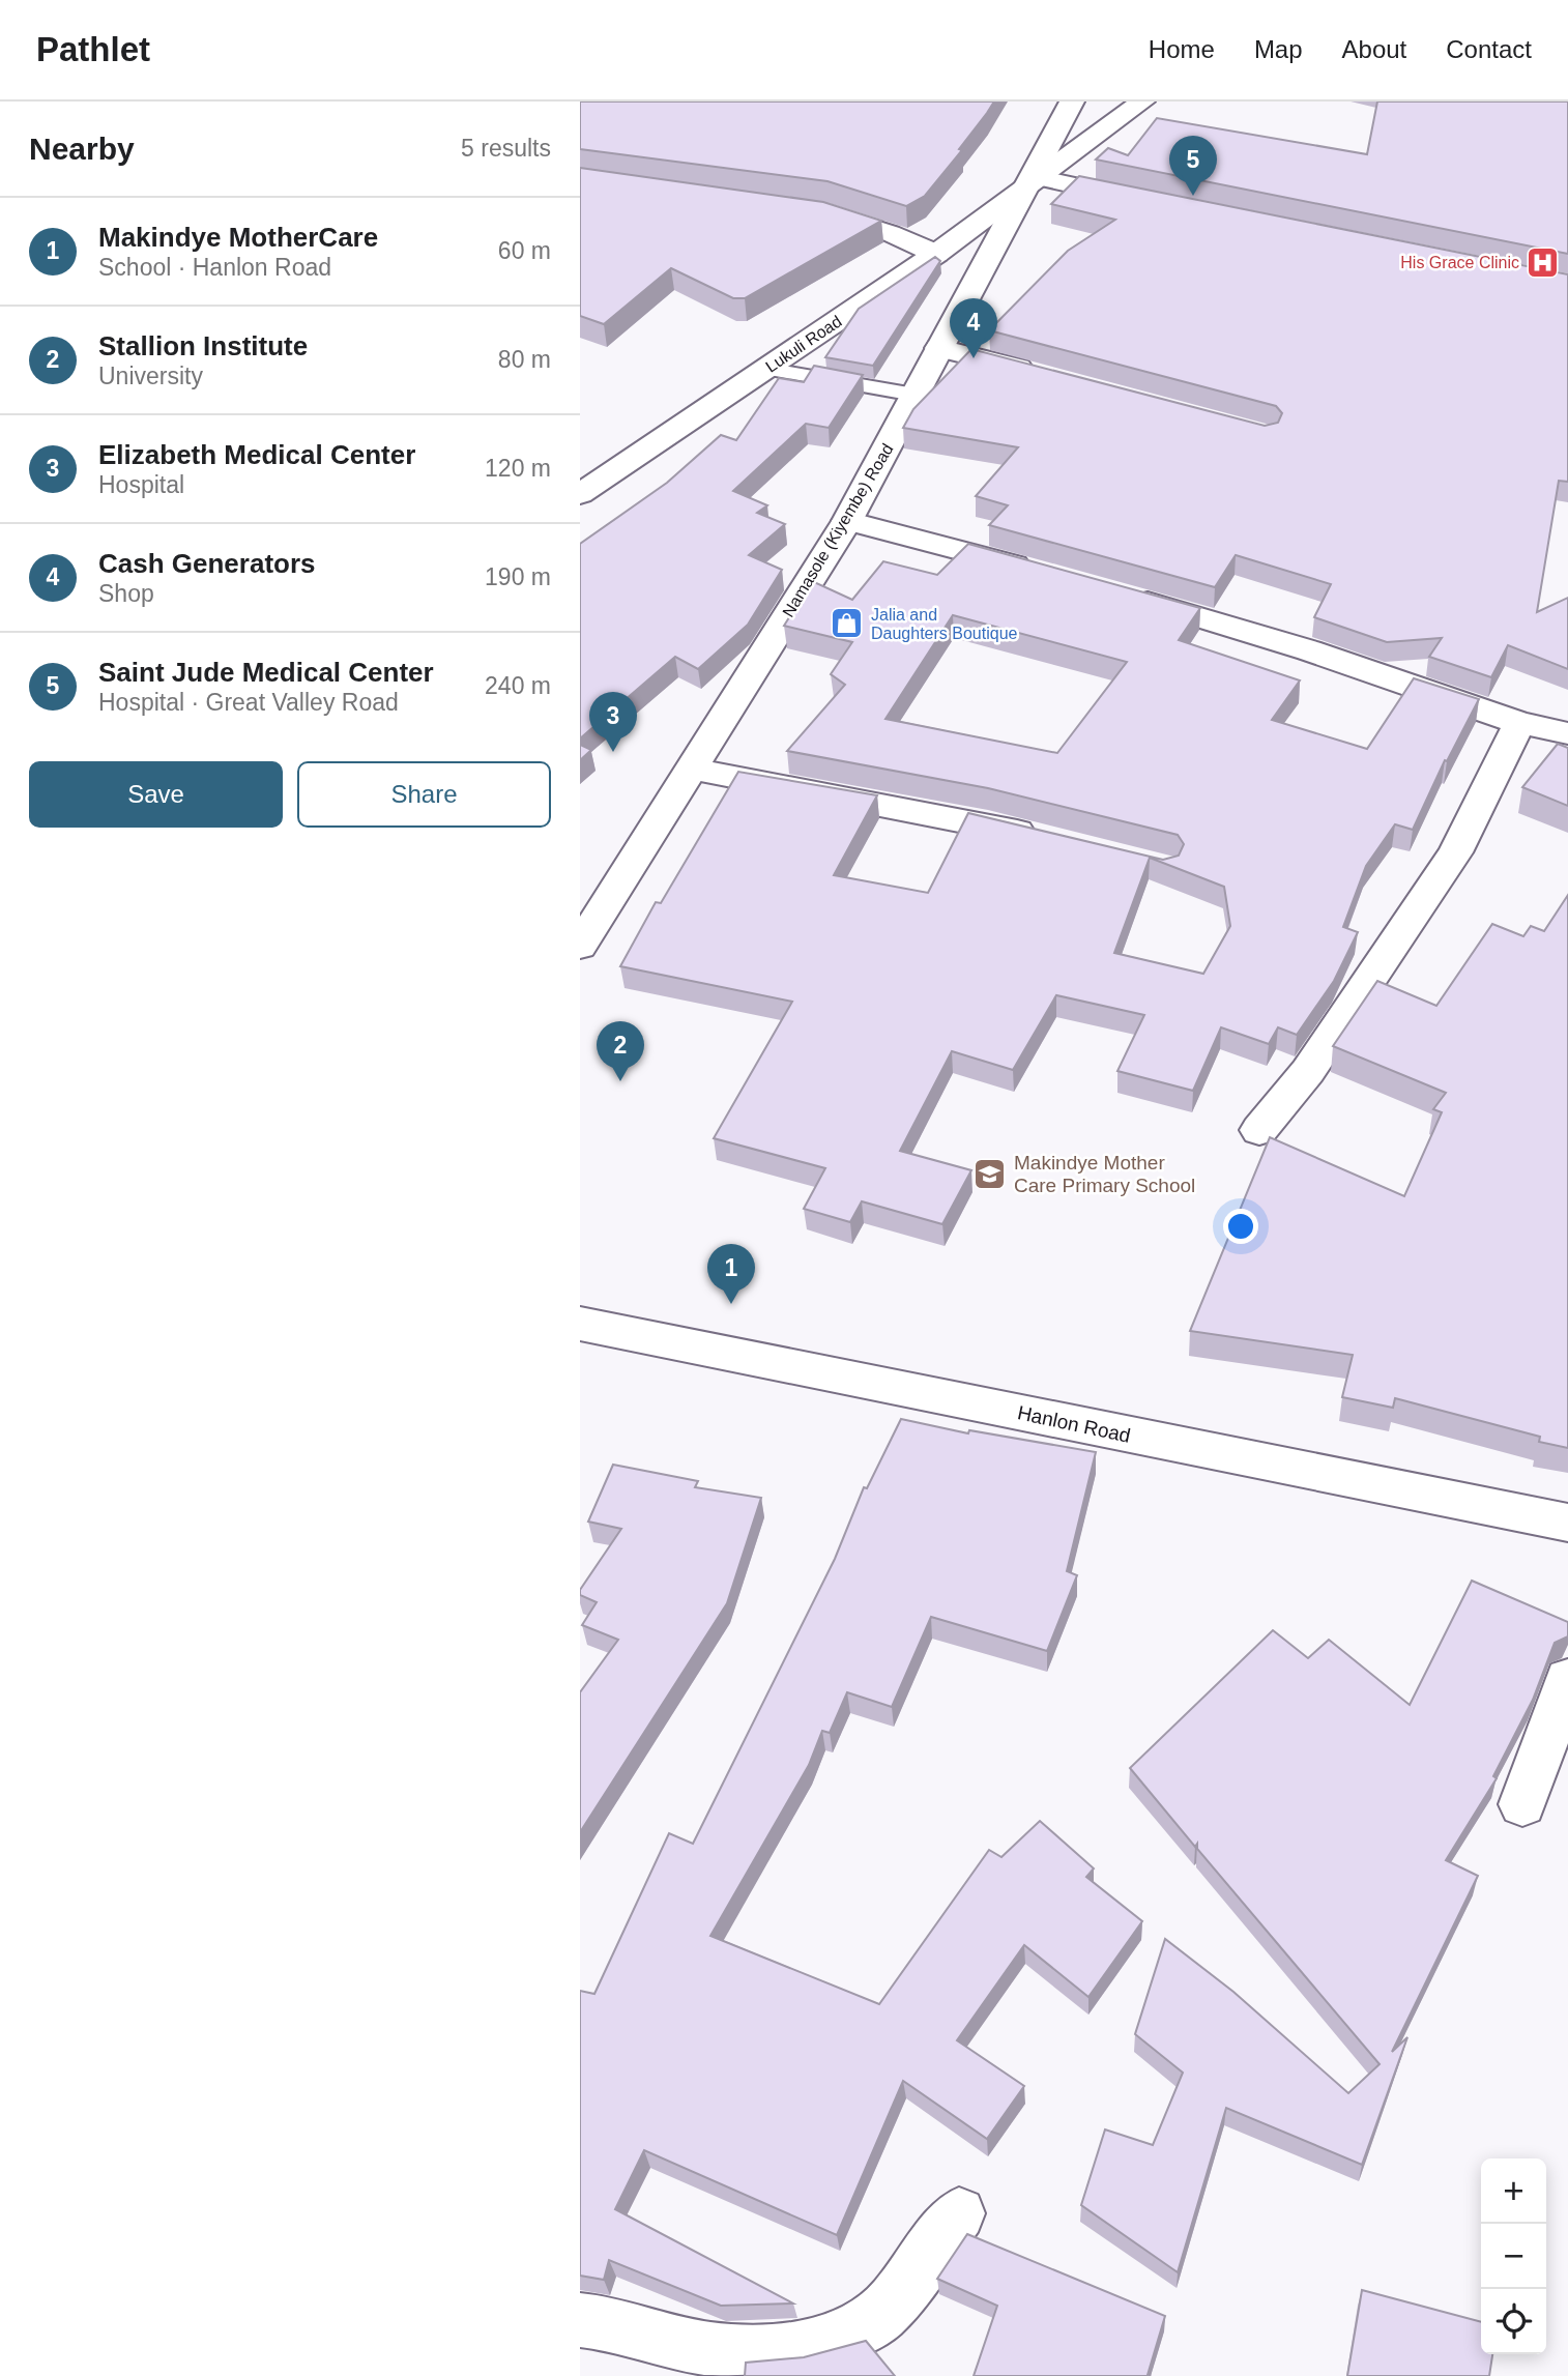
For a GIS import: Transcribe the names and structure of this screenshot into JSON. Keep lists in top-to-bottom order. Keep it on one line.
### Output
{"streets":{"street":["Lukuli Road","Namasole (Kiyembe) Road","Hanlon Road"]},"crossings":[["Lukuli Road","Namasole (Kiyembe) Road"]],"places":{"hospital":["His Grace Clinic"],"shop":["Jalia and Daughters Boutique"],"school or university":["Makindye Mother Care Primary School"]},"page":{"header":"Pathlet","nav":["Home","Map","About","Contact"],"heading":["Nearby","5 results"],"pins":["5","4","3","2","1"],"list":[{"mark":"1","name":"Makindye MotherCare","note":"School · Hanlon Road","value":"60 m"},{"mark":"2","name":"Stallion Institute","note":"University","value":"80 m"},{"mark":"3","name":"Elizabeth Medical Center","note":"Hospital","value":"120 m"},{"mark":"4","name":"Cash Generators","note":"Shop","value":"190 m"},{"mark":"5","name":"Saint Jude Medical Center","note":"Hospital · Great Valley Road","value":"240 m"}],"buttons":["Save","Share"],"map_buttons":["+","−"]}}
